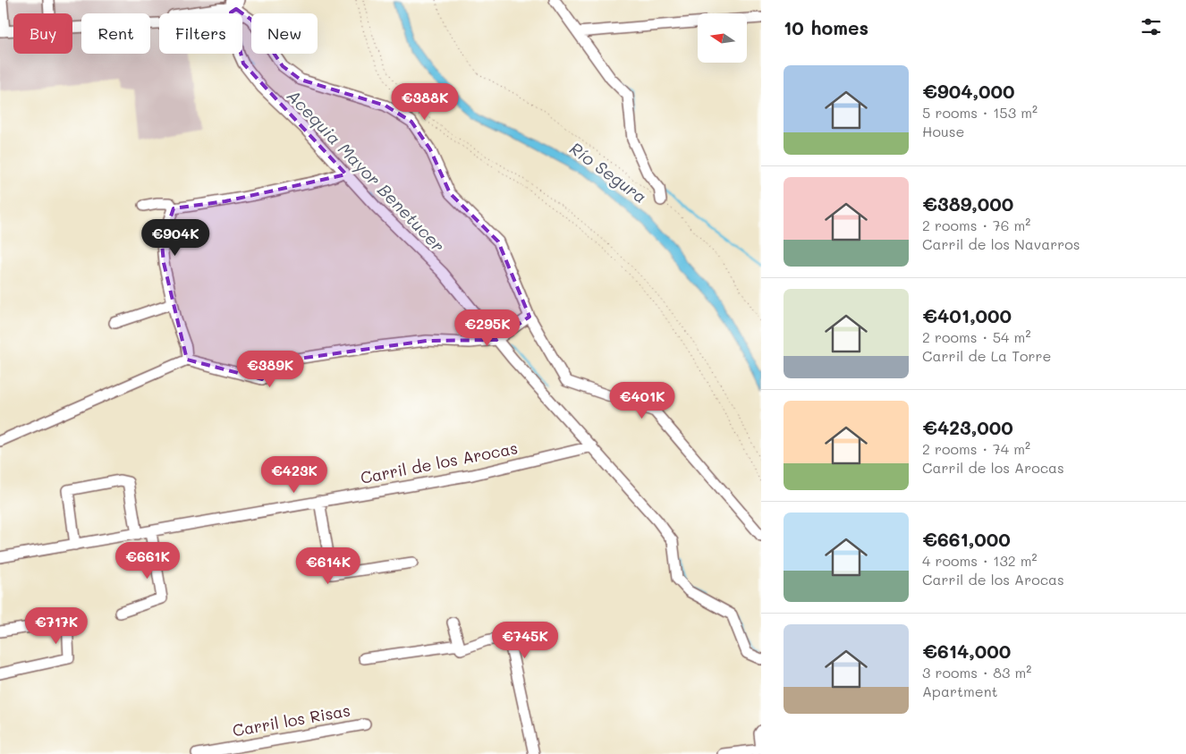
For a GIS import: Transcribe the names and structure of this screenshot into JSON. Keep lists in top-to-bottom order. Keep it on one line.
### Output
{"streets":{"street":["Carril de los Arocas","Carril los Risas"]},"water":["Acequia Mayor Benetucer","Río Segura"],"north":"left","page":{"heading":"10 homes","chip":["Buy","Rent","Filters","New"],"list":[{"name":"€904,000","note":"5 rooms · 153 m² · House"},{"name":"€389,000","note":"2 rooms · 76 m² · Carril de los Navarros"},{"name":"€401,000","note":"2 rooms · 54 m² · Carril de La Torre"},{"name":"€423,000","note":"2 rooms · 74 m² · Carril de los Arocas"},{"name":"€661,000","note":"4 rooms · 132 m² · Carril de los Arocas"},{"name":"€614,000","note":"3 rooms · 83 m² · Apartment"}],"price":["€388K","€904K","€295K","€389K","€401K","€423K","€661K","€614K","€717K","€745K"]}}
